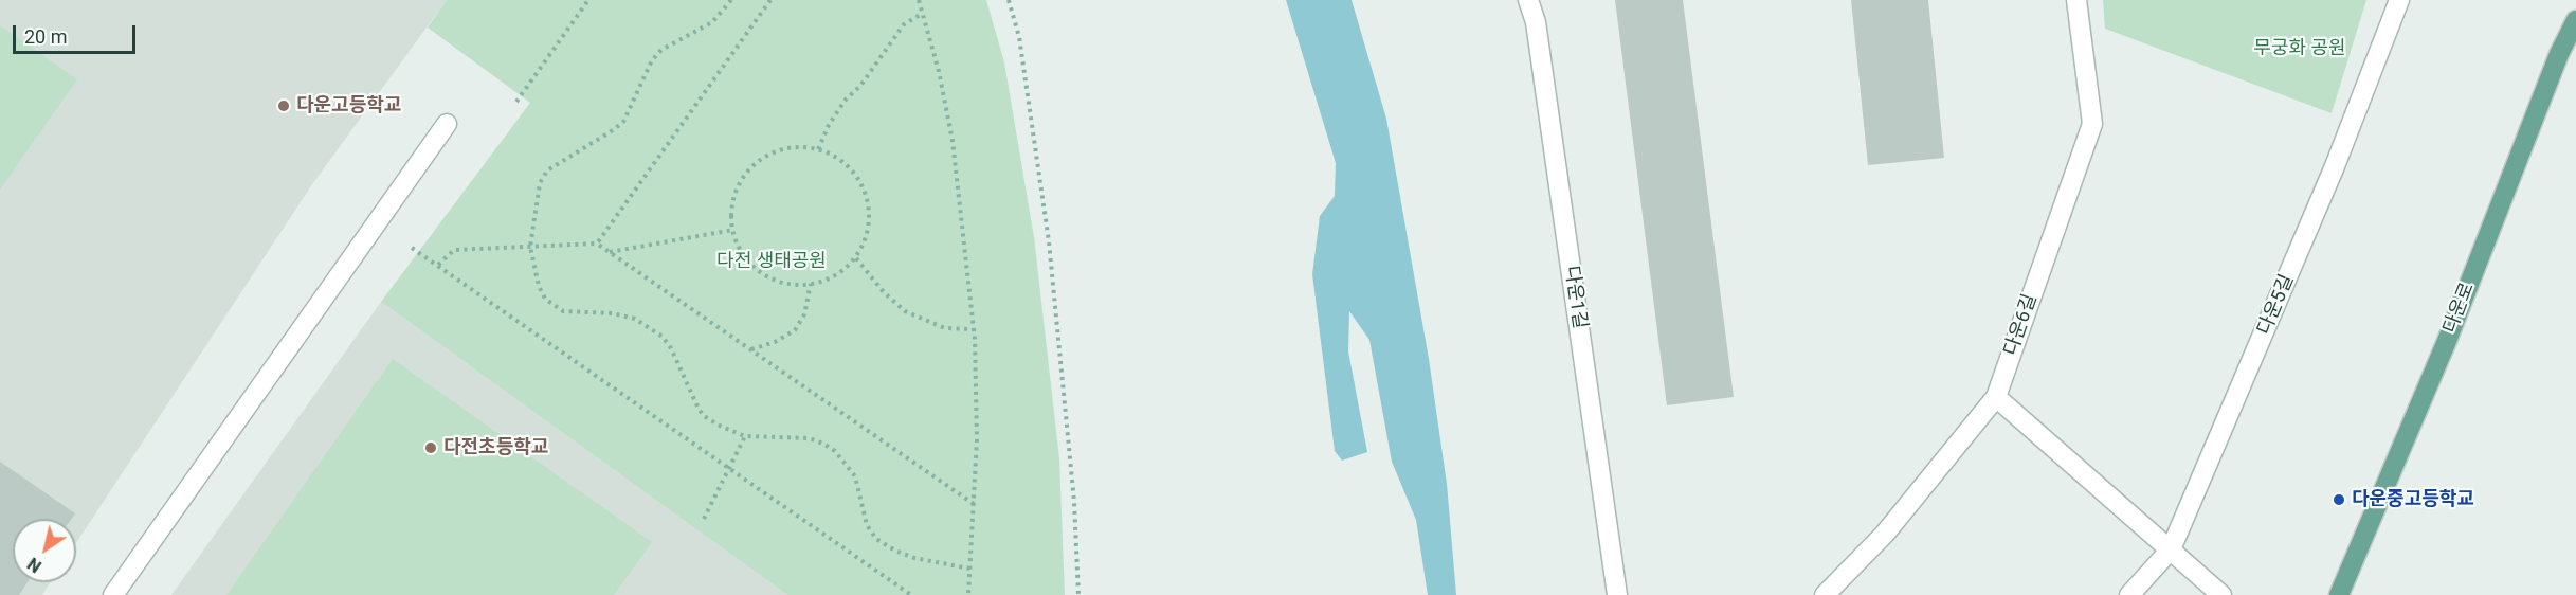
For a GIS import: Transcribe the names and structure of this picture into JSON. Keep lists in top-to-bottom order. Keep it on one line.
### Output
{"streets":{"main road":["다운로"],"street":["다운1길","다운5길","다운6길"]},"parks":["무궁화 공원","다전 생태공원"],"places":["다운고등학교","다전초등학교","다운중고등학교"],"scale_bar":"20 m","north":"bottom left"}
